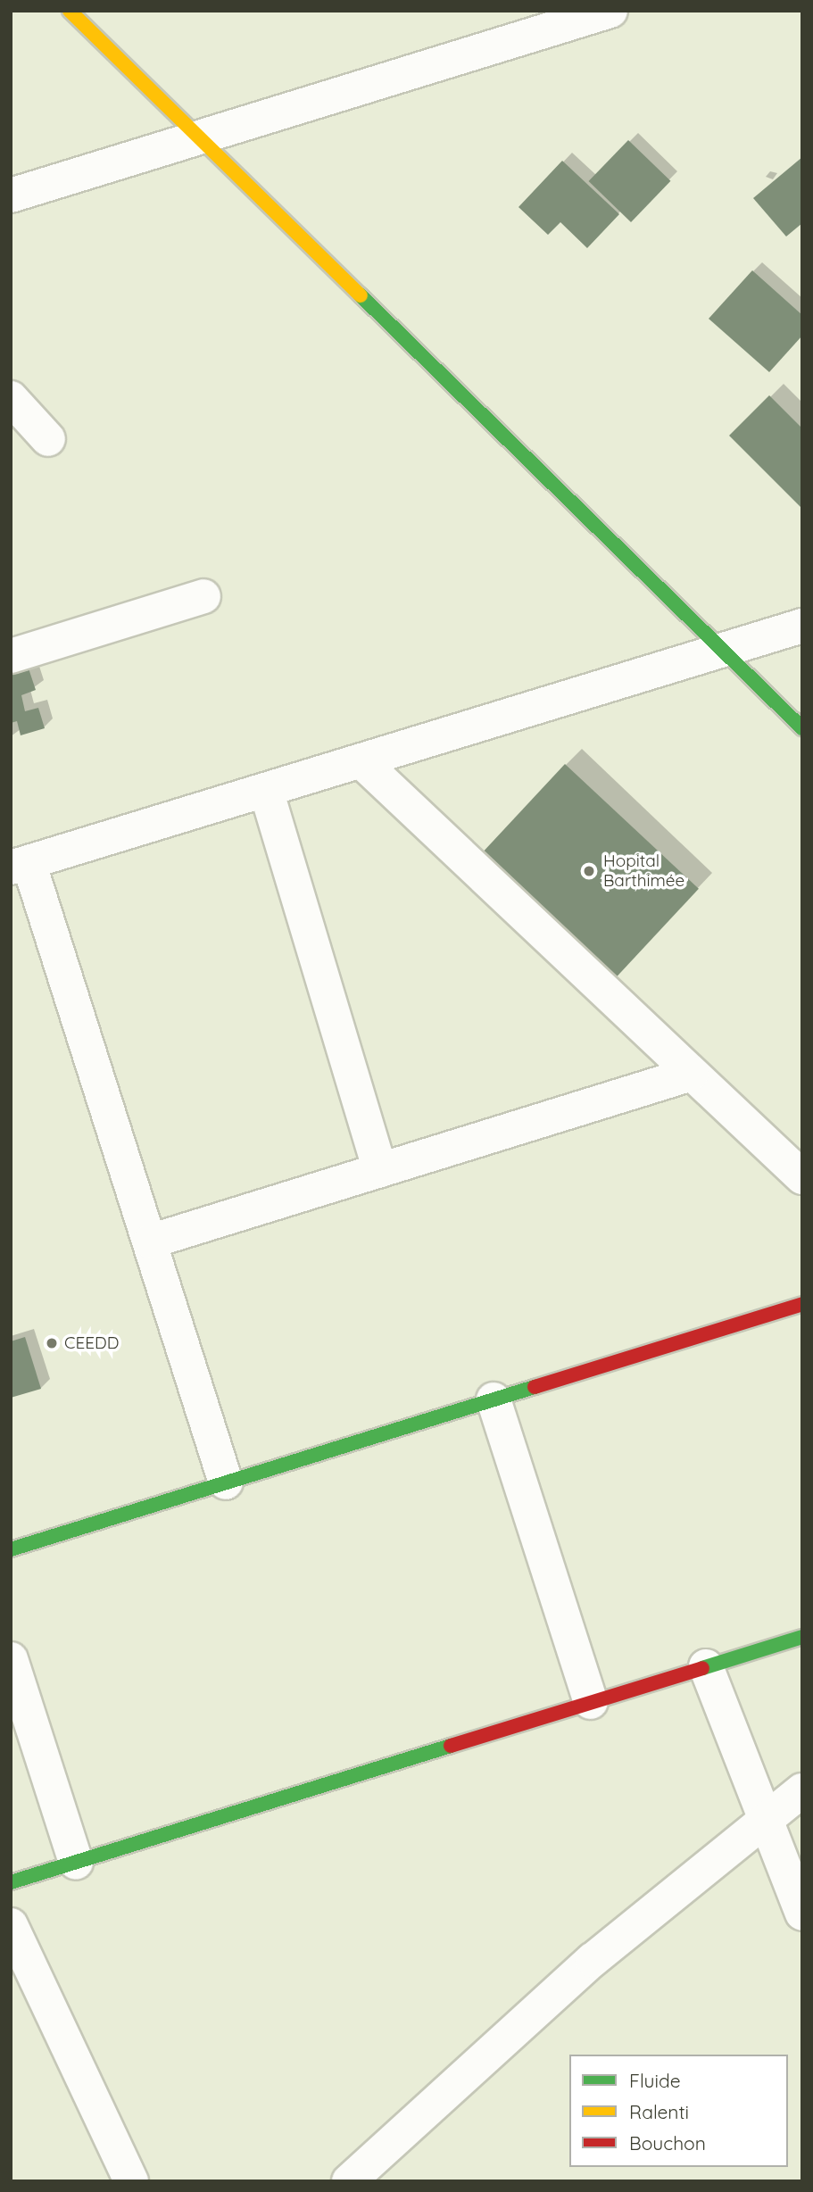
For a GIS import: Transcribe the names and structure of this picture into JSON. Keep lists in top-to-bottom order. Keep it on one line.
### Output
{"places":["Hopital Barthimée","CEEDD"],"legend":["Fluide","Ralenti","Bouchon"]}
